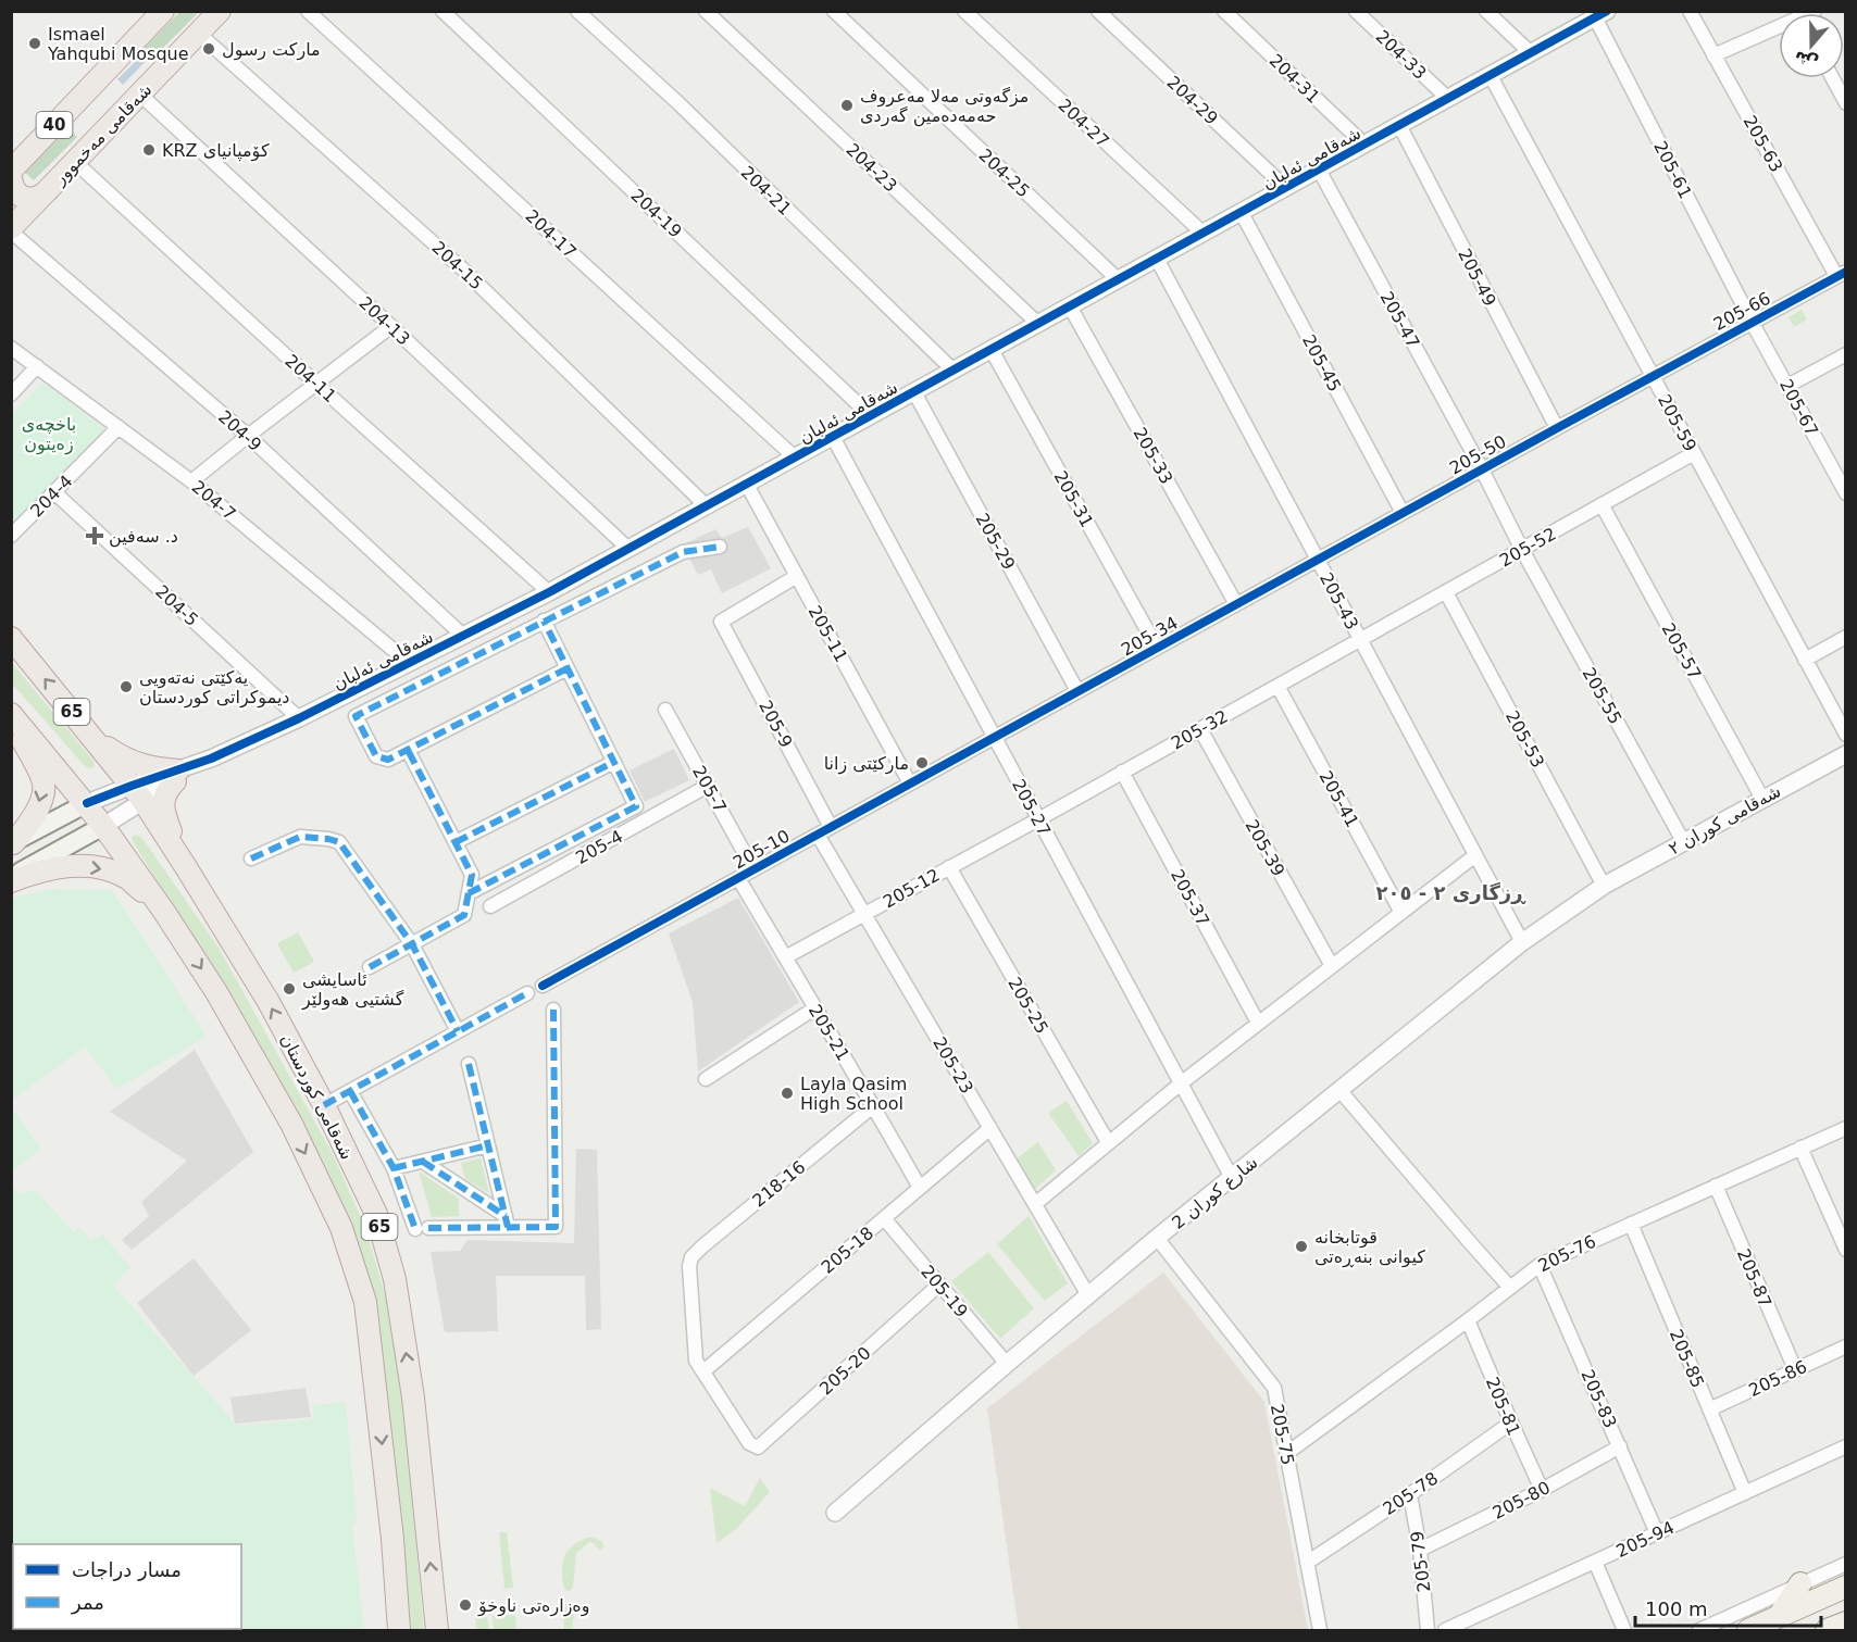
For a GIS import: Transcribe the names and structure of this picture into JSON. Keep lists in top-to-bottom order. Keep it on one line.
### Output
{"streets":{"highway":["40","شەقامی مەخموور","65","شەقامی کوردستان"],"street":["204-33","204-31","204-29","204-27","205-63","شەقامی ئەلبان","204-23","205-61","204-25","204-21","204-19","204-17","204-15","205-49","205-66","205-47","204-13","205-45","204-11","205-67","205-59","204-9","205-50","205-33","204-4","205-31","204-7","205-29","205-52","205-43","204-5","205-11","205-34","205-57","205-55","205-9","205-32","205-53","205-7","205-41","205-27","شەقامی کوران ٢","205-4","205-39","205-10","205-12","205-37","205-25","205-21","205-23","218-16","شارع كوران 2","205-18","205-76","205-87","205-19","205-85","205-20","205-86","205-83","205-81","205-75","205-78","205-80","205-94","205-79"]},"crossings":[["204-33","شەقامی ئەلبان"],["204-31","شەقامی ئەلبان"],["204-29","شەقامی ئەلبان"],["204-27","شەقامی ئەلبان"],["شەقامی مەخموور","204-15"],["شەقامی مەخموور","204-13"],["شەقامی مەخموور","204-11"],["شەقامی مەخموور","204-9"],["205-63","205-66"],["شەقامی ئەلبان","204-23"],["شەقامی ئەلبان","205-61"],["شەقامی ئەلبان","204-25"],["شەقامی ئەلبان","204-21"],["شەقامی ئەلبان","204-19"],["شەقامی ئەلبان","204-17"],["شەقامی ئەلبان","204-15"],["شەقامی ئەلبان","205-49"],["شەقامی ئەلبان","205-47"],["شەقامی ئەلبان","204-13"],["شەقامی ئەلبان","205-45"],["شەقامی ئەلبان","204-11"],["شەقامی ئەلبان","205-59"],["شەقامی ئەلبان","204-9"],["شەقامی ئەلبان","205-33"],["شەقامی ئەلبان","205-31"],["شەقامی ئەلبان","204-7"],["شەقامی ئەلبان","205-29"],["شەقامی ئەلبان","205-43"],["شەقامی ئەلبان","204-5"],["شەقامی ئەلبان","205-11"],["شەقامی ئەلبان","205-27"],["شەقامی ئەلبان","شەقامی کوردستان"],["205-61","205-66"],["205-61","205-67"],["205-49","205-50"],["205-66","205-67"],["205-66","205-59"],["205-66","205-50"],["205-47","205-50"],["205-47","205-52"],["205-47","205-55"],["205-45","205-50"],["205-59","205-50"],["205-59","205-52"],["205-50","205-43"],["205-50","205-34"],["205-33","205-34"],["204-4","204-7"],["204-4","204-5"],["205-31","205-34"],["205-29","205-34"],["205-52","205-43"],["205-52","205-57"],["205-52","205-55"],["205-52","205-32"],["205-52","205-53"],["205-43","205-34"],["205-43","205-32"],["205-43","شارع كوران 2"],["205-11","205-9"],["205-11","205-10"],["205-34","205-27"],["205-34","205-10"],["205-57","شەقامی کوران ٢"],["205-55","شەقامی کوران ٢"],["205-9","205-10"],["205-32","205-41"],["205-32","205-27"],["205-32","205-39"],["205-32","205-12"],["205-32","205-37"],["205-53","شەقامی کوران ٢"],["205-53","شارع كوران 2"],["205-7","205-4"],["205-7","205-10"],["205-27","205-10"],["205-27","205-12"],["205-27","شارع كوران 2"],["شەقامی کوران ٢","شارع كوران 2"],["205-10","205-21"],["205-10","205-23"],["205-12","205-25"],["205-12","205-21"],["205-12","205-23"],["205-21","218-16"],["205-21","205-18"],["205-23","شارع كوران 2"],["205-23","205-18"],["218-16","205-18"],["218-16","205-20"],["شارع كوران 2","205-19"],["شارع كوران 2","205-75"],["205-18","205-19"],["205-18","205-20"],["205-76","205-87"],["205-76","205-85"],["205-76","205-83"],["205-76","205-81"],["205-76","205-75"],["205-87","205-86"],["205-19","205-20"],["205-85","205-86"],["205-85","205-94"],["205-83","205-80"],["205-83","205-94"],["205-81","205-78"],["205-81","205-80"],["205-75","205-78"],["205-78","205-79"],["205-80","205-79"]],"districts":["ڕزگاری ٢ - ٢٠٥"],"parks":["باخچەی زەیتون"],"places":{"other":["Ismael Yahqubi Mosque","مارکت رسول","مزگەوتی مەلا مەعروف حەمەدەمین گەردی","KRZ كۆمپانیای","یه‌كێتی نه‌ته‌ویی دیموكراتی كوردستان","مارکێتی زانا","ئاسایشی گشتیی هەولێر","Layla Qasim High School","قوتابخانە کیوانی بنەڕەتی","وەزارەتی ناوخۆ"],"health":["د. سەفین"]},"legend":["مسار دراجات","ممر"],"scale_bar":"100 m","north":"bottom"}
